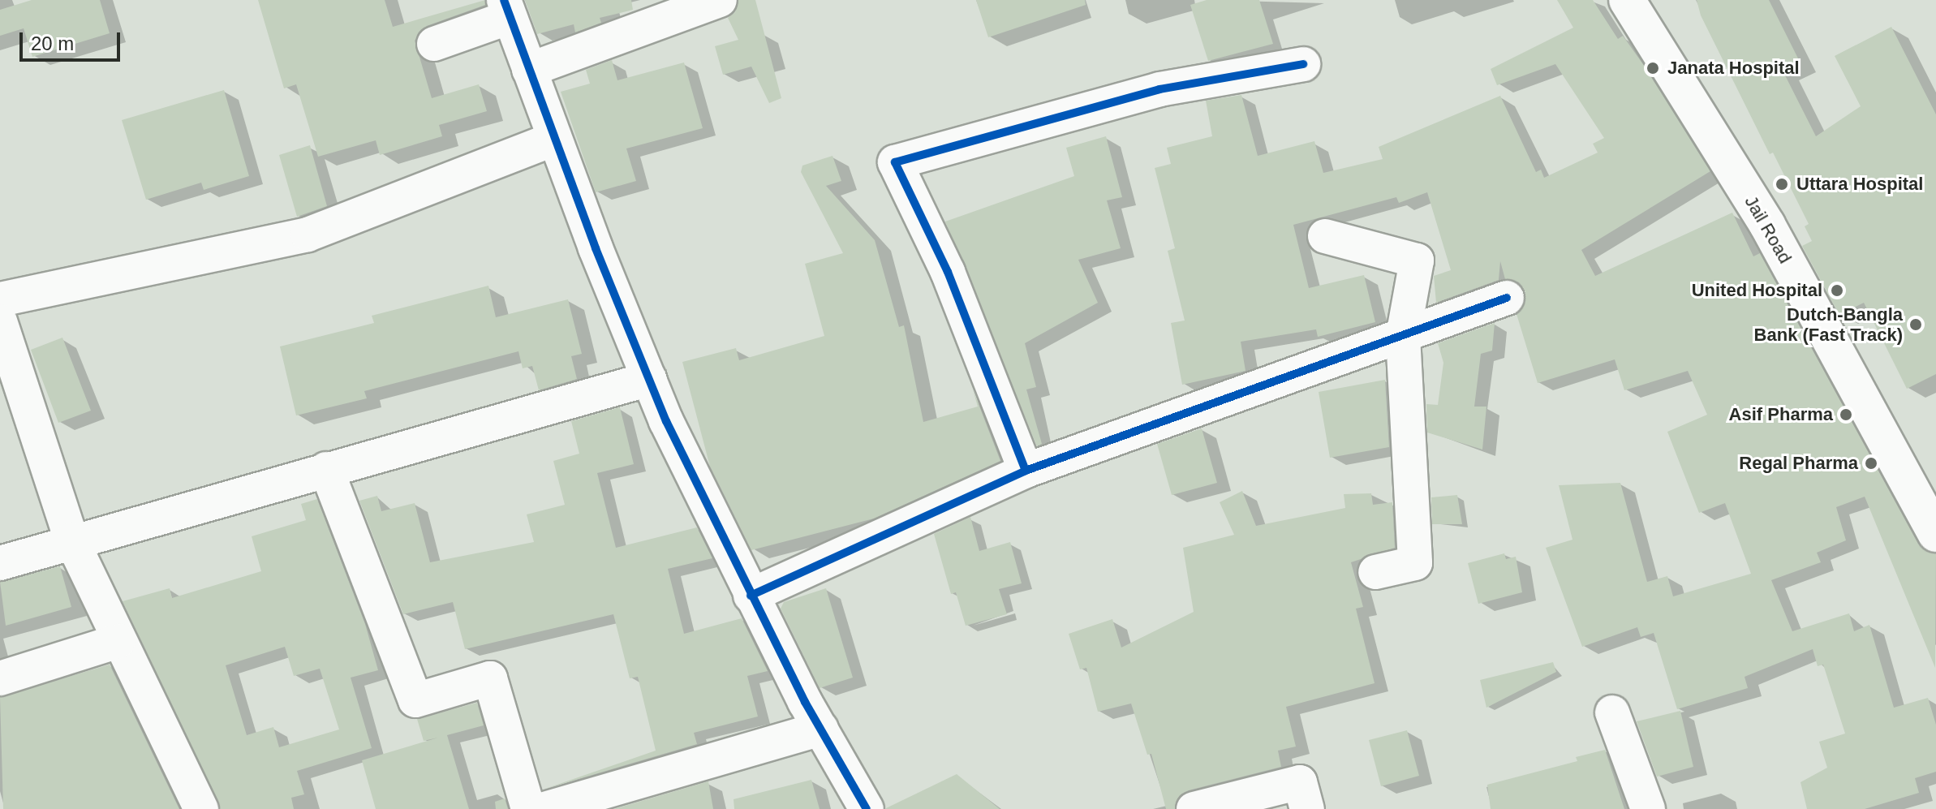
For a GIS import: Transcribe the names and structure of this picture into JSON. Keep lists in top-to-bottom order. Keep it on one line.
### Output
{"streets":{"highway":["Jail Road"]},"places":["Janata Hospital","Uttara Hospital","United Hospital","Dutch-Bangla Bank (Fast Track)","Asif Pharma","Regal Pharma"],"scale_bar":"20 m"}
